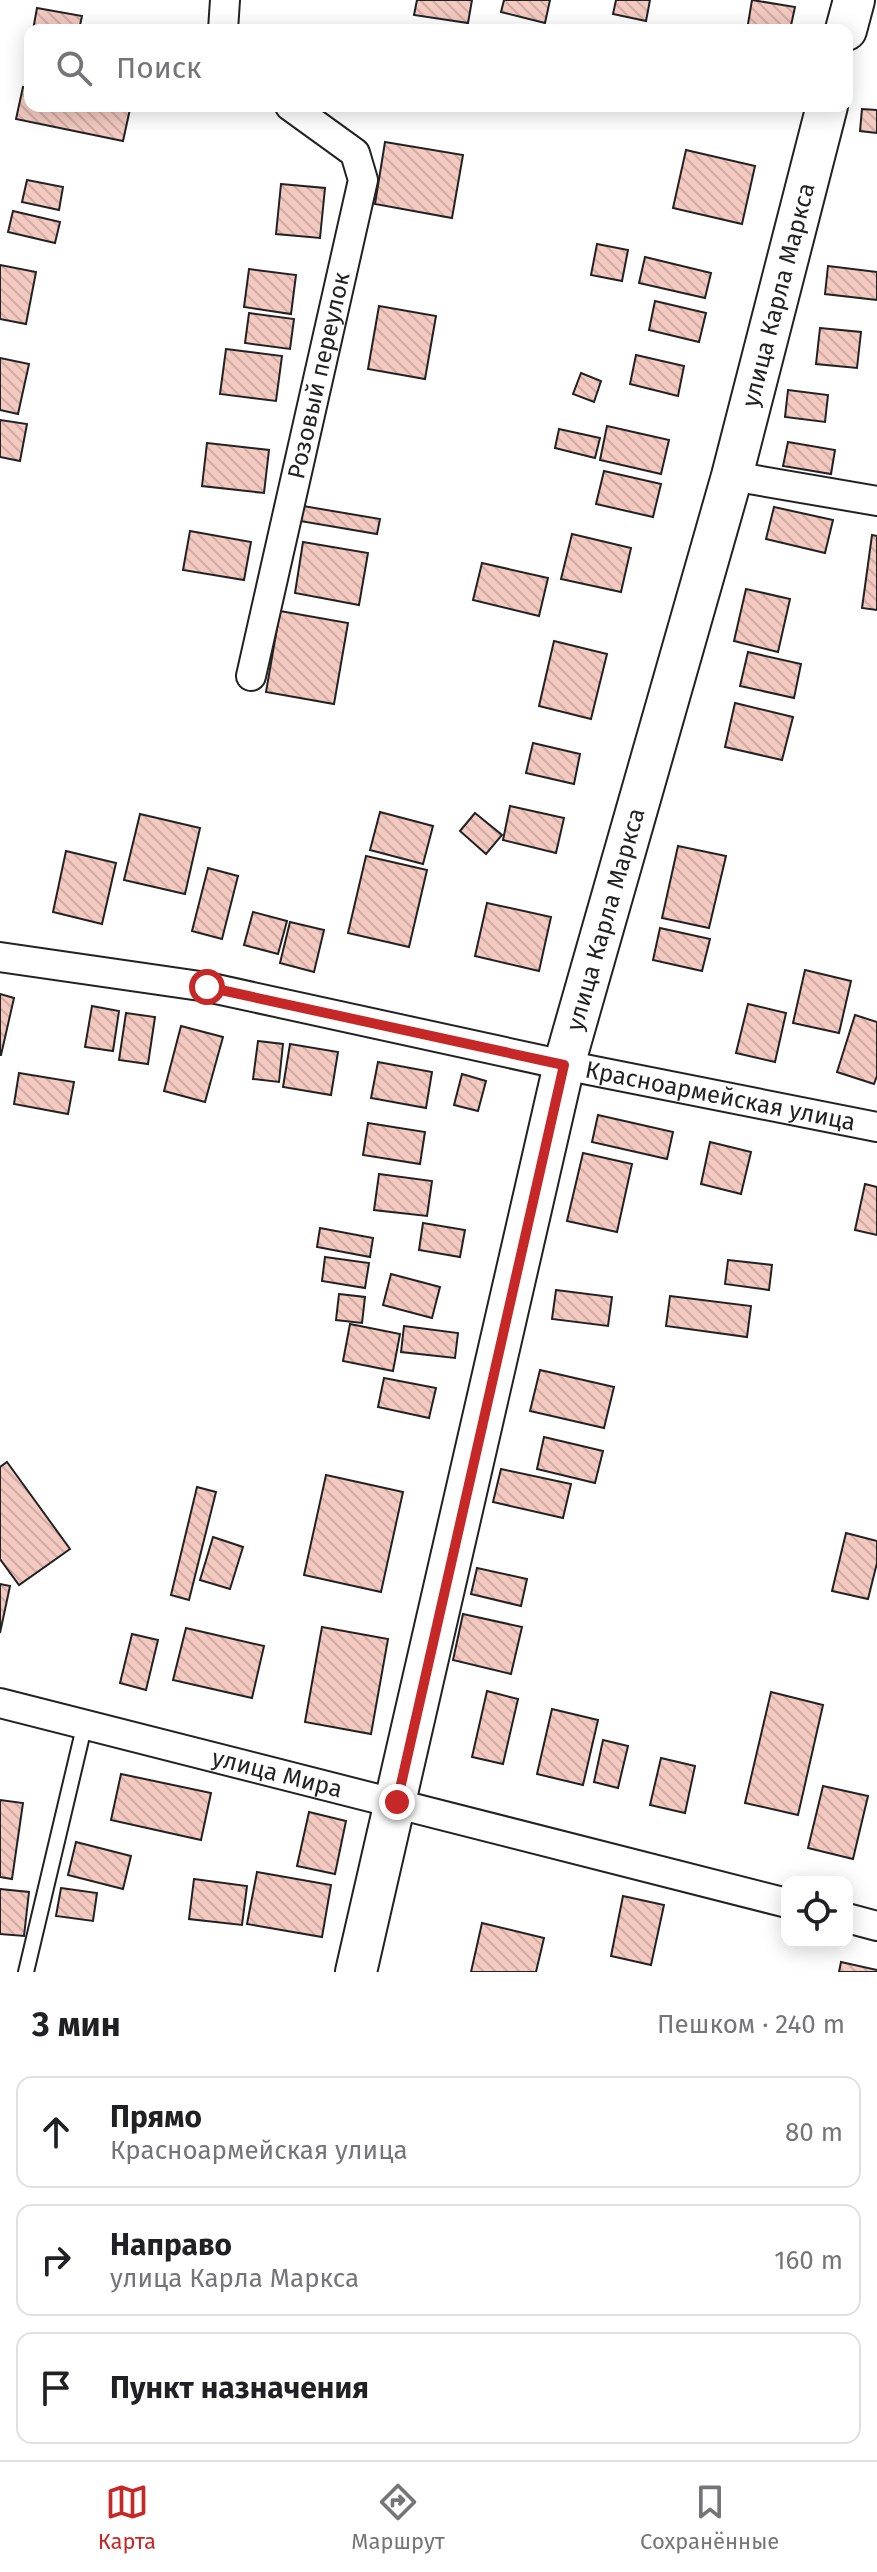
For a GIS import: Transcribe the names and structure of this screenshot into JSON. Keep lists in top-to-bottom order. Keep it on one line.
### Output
{"streets":{"main road":["улица Карла Маркса"],"street":["Розовый переулок","Красноармейская улица","улица Мира"]},"crossings":[["улица Карла Маркса","Красноармейская улица"],["улица Карла Маркса","улица Мира"]],"page":{"search":"Поиск","heading":["3 мин","Пешком · 240 m"],"list":[["Прямо","Красноармейская улица","80 m"],["Направо","улица Карла Маркса","160 m"],"Пункт назначения"],"nav":["Карта","Маршрут","Сохранённые"]}}
